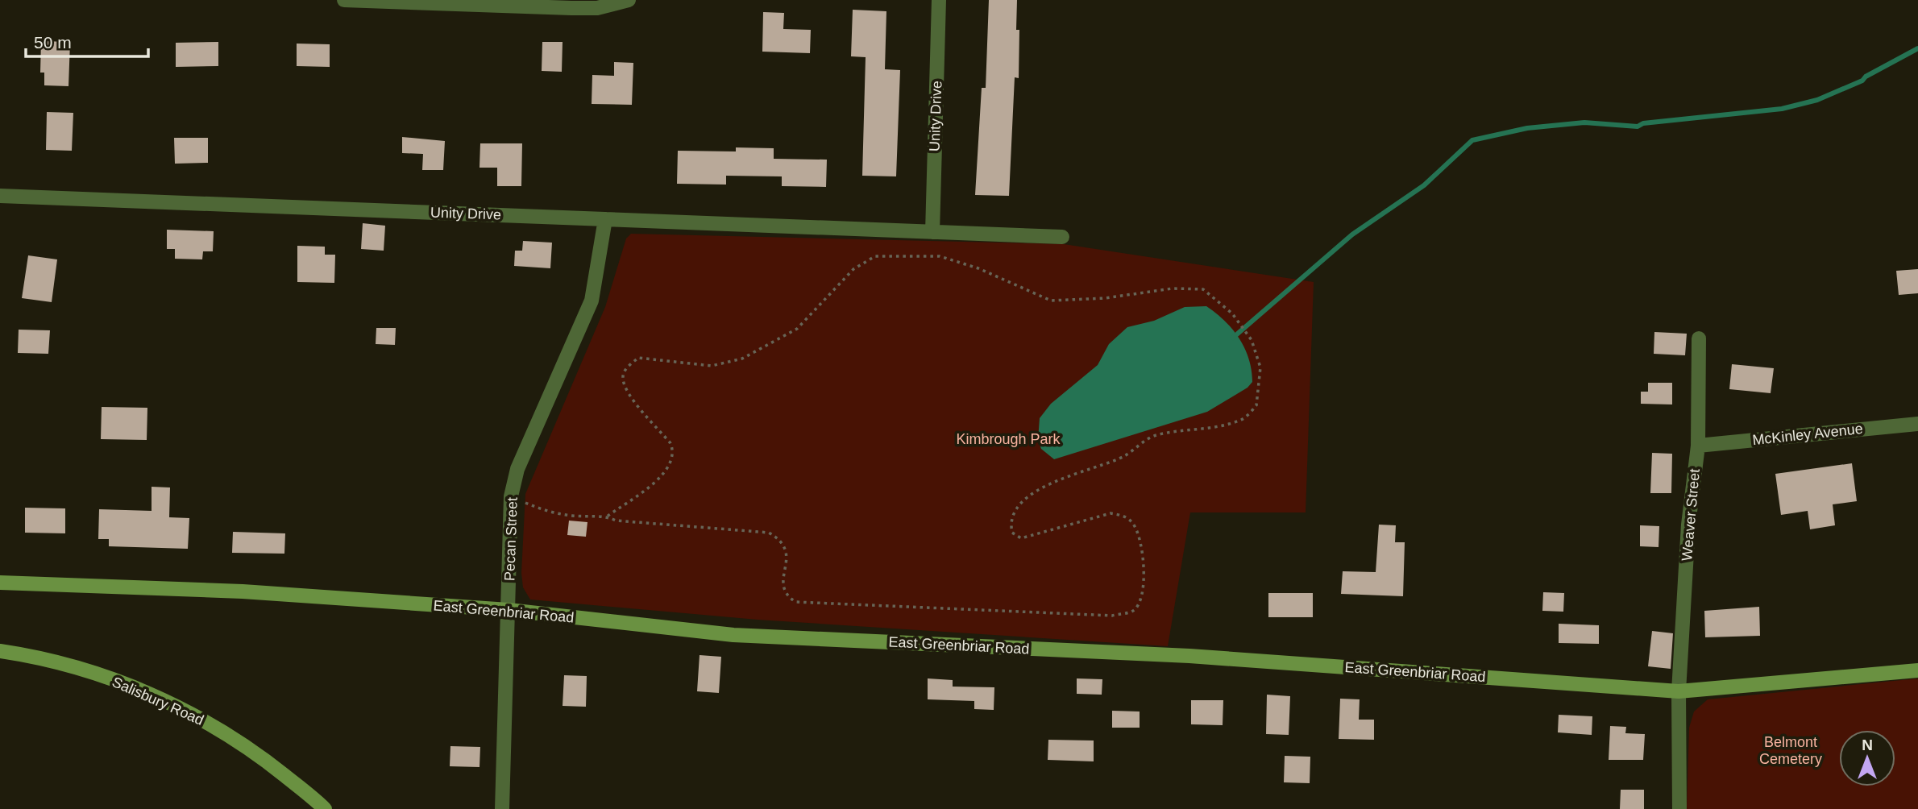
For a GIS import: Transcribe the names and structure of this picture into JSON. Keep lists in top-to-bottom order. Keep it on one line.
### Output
{"streets":{"street":["Unity Drive","McKinley Avenue","Weaver Street","Pecan Street","East Greenbriar Road","Salisbury Road"]},"crossings":[["Unity Drive","Pecan Street"],["McKinley Avenue","Weaver Street"],["Weaver Street","East Greenbriar Road"],["Pecan Street","East Greenbriar Road"]],"parks":["Kimbrough Park","Belmont Cemetery"],"scale_bar":"50 m","north":"top"}
